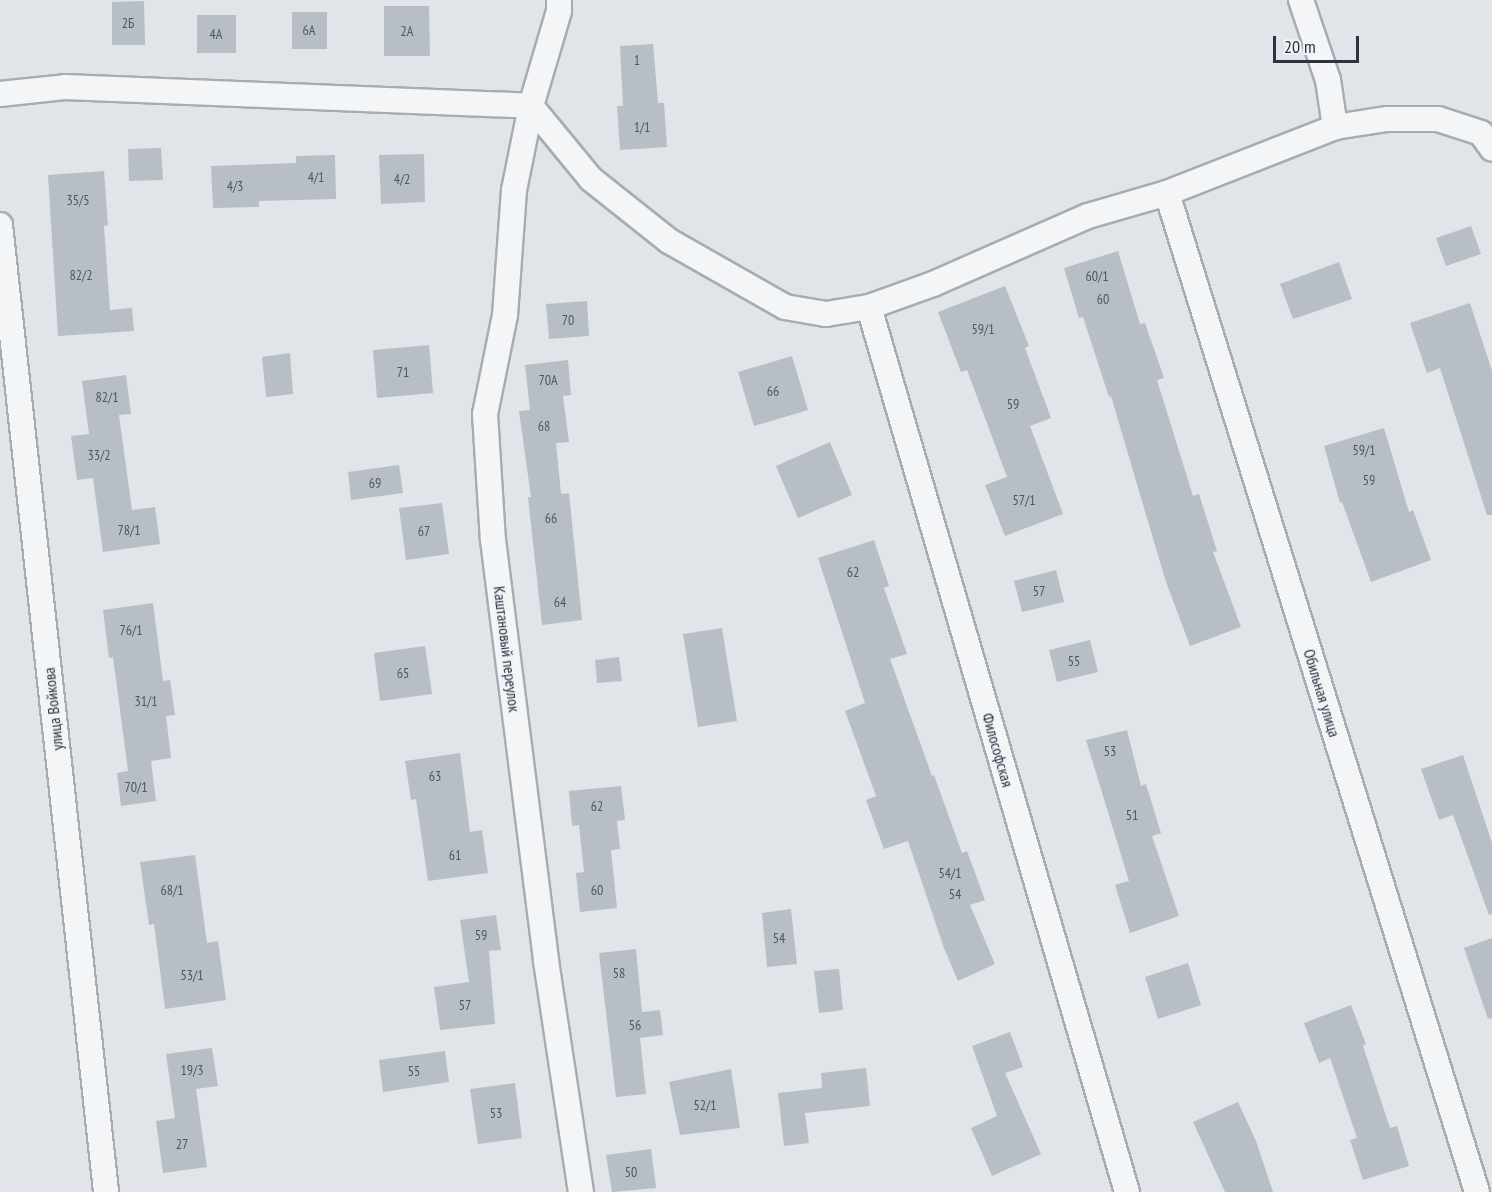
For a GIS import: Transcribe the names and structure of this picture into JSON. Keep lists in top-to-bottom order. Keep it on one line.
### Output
{"streets":{"street":["Каштановый переулок","Обильная улица","улица Войкова","Философская"]},"house_numbers":["2Б","6А","2А","4А","1","1/1","4/1","4/2","4/3","35/5","82/2","60/1","60","70","59/1","71","70А","66","82/1","59","68","59/1","33/2","59","69","57/1","66","78/1","67","62","57","64","76/1","55","65","31/1","53","63","70/1","62","51","61","54/1","68/1","60","54","59","54","58","53/1","57","56","19/3","55","52/1","53","27","50"],"scale_bar":"20 m"}
